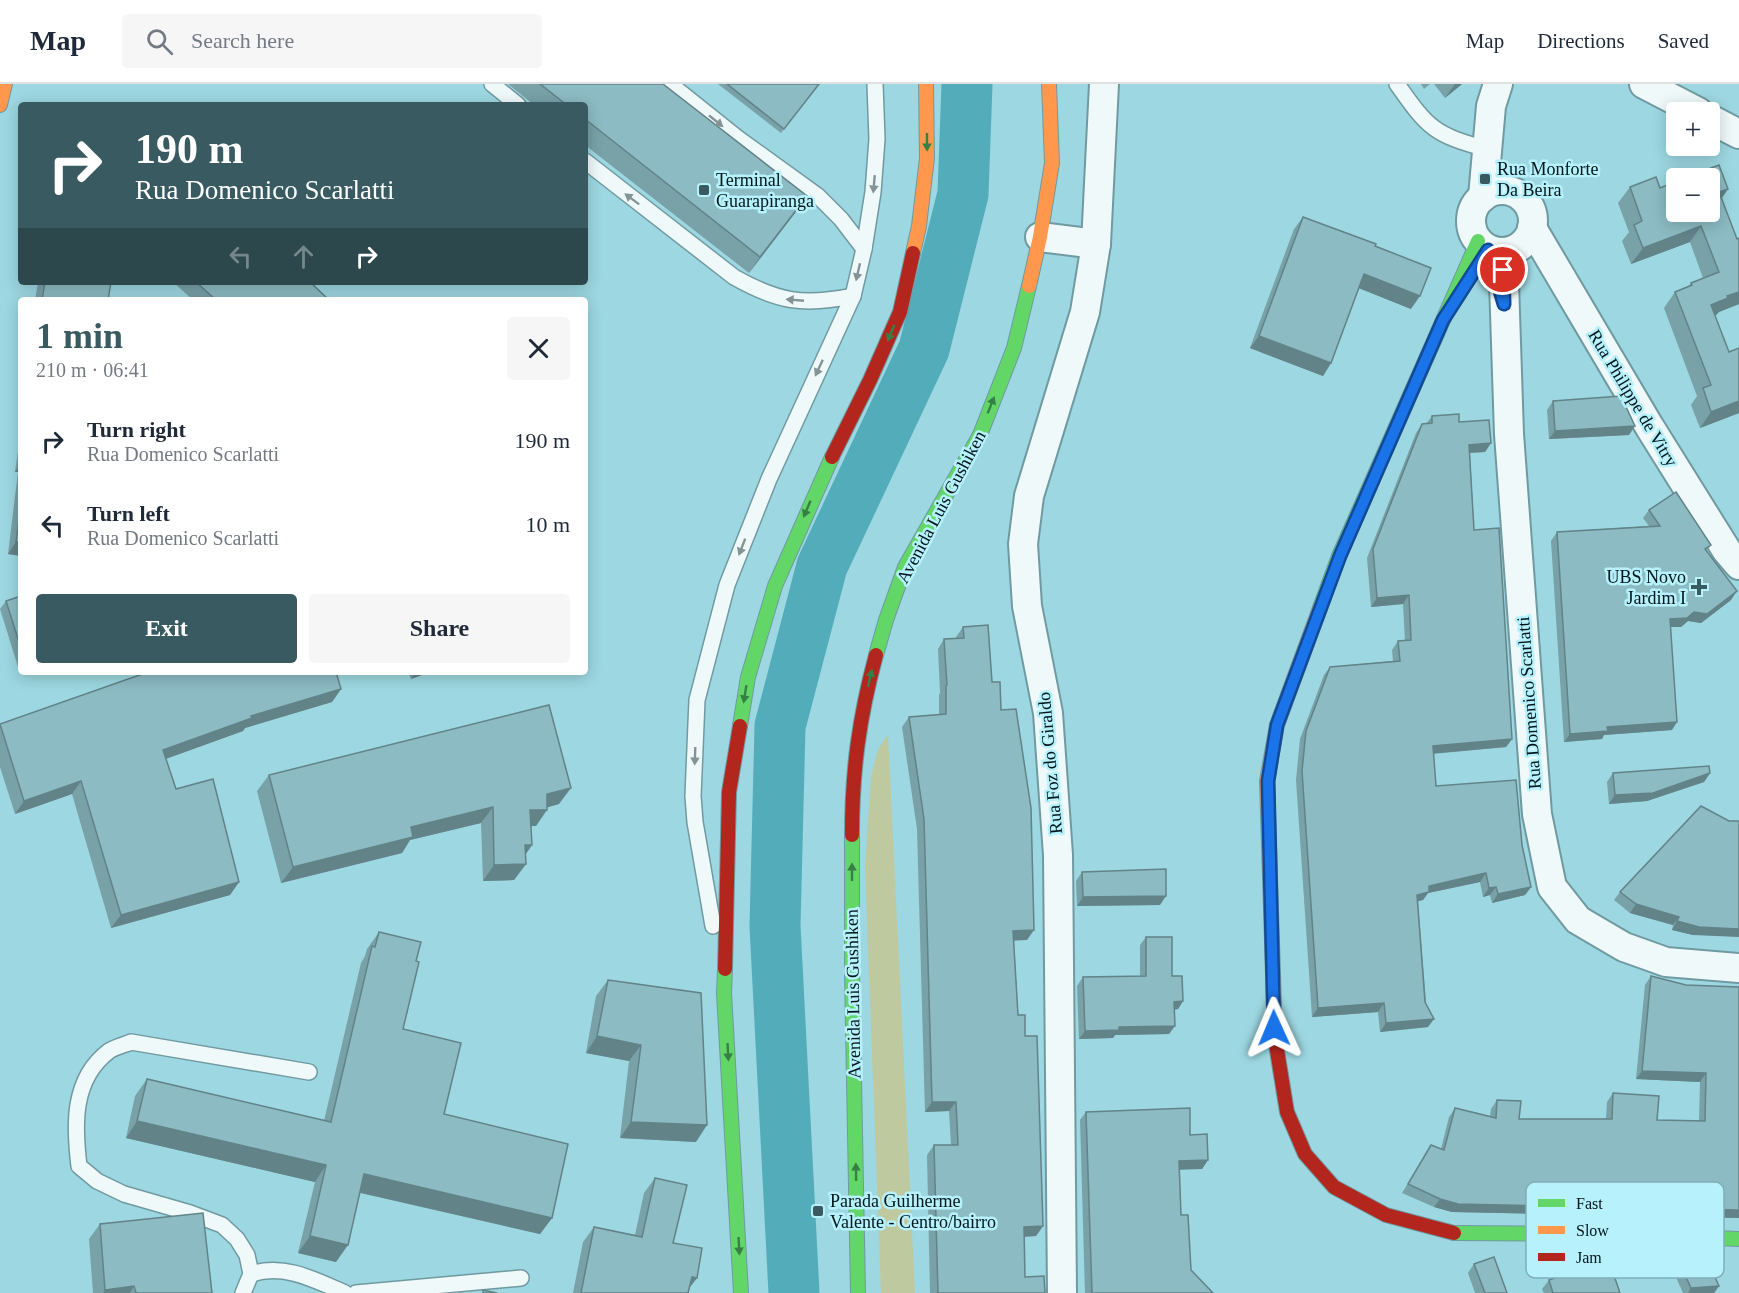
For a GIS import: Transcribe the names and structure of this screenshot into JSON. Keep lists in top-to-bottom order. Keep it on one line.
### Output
{"streets":{"main road":["Avenida Luis Gushiken"],"street":["Rua Philippe de Vitry","Rua Domenico Scarlatti","Rua Foz do Giraldo"]},"crossings":[["Rua Philippe de Vitry","Rua Domenico Scarlatti"]],"places":{"transit":["Rua Monforte Da Beira","Terminal Guarapiranga","Parada Guilherme Valente - Centro/bairro"],"health":["UBS Novo Jardim I"]},"legend":["Fast","Slow","Jam"],"page":{"header":"Map","search":"Search here","nav":["Map","Directions","Saved"],"map_buttons":["+","−"],"turn":["190 m","Rua Domenico Scarlatti"],"heading":["1 min","210 m · 06:41"],"list":[{"name":"Turn right","note":"Rua Domenico Scarlatti","value":"190 m"},{"name":"Turn left","note":"Rua Domenico Scarlatti","value":"10 m"}],"buttons":["Exit","Share"]}}
